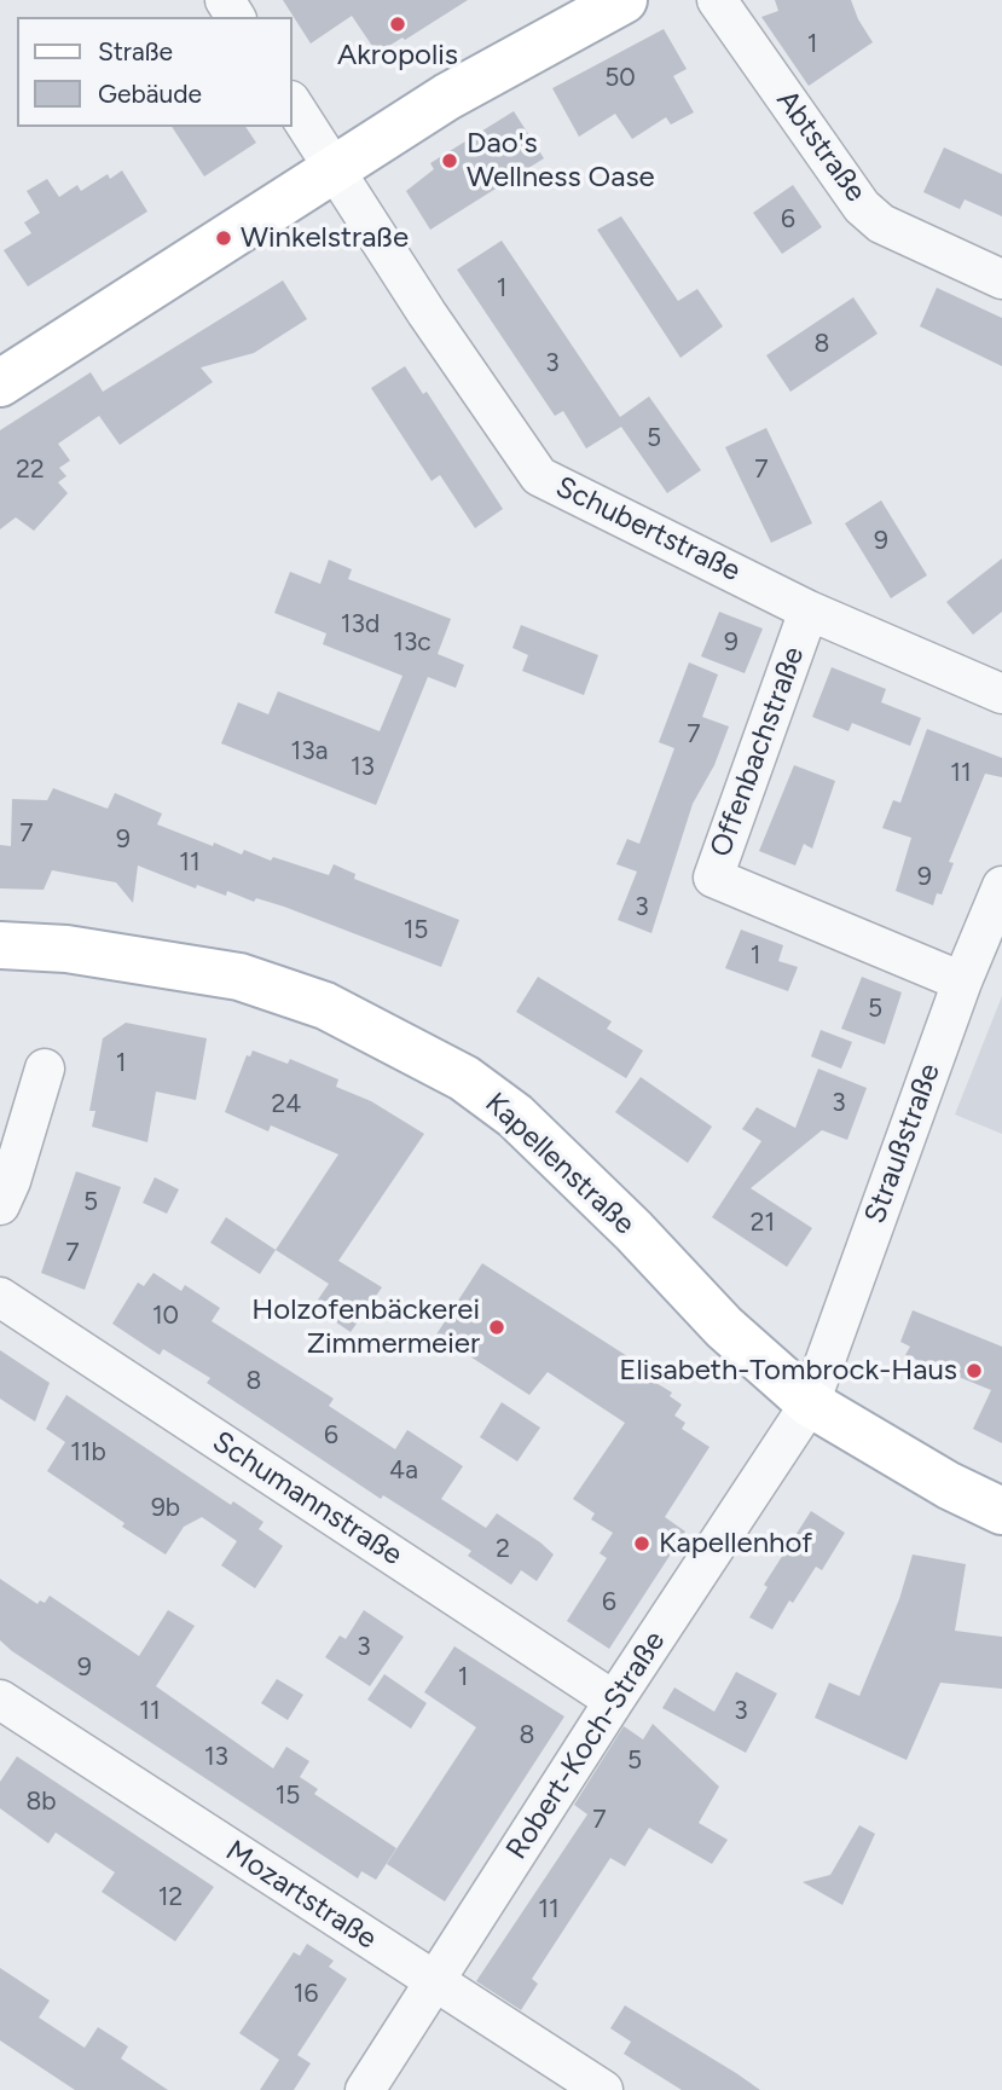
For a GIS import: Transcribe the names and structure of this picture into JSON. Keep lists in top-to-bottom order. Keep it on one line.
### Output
{"streets":{"main road":["Kapellenstraße"],"street":["Abtstraße","Schubertstraße","Offenbachstraße","Straußstraße","Schumannstraße","Robert-Koch-Straße","Mozartstraße"]},"crossings":[["Schubertstraße","Offenbachstraße"],["Offenbachstraße","Straußstraße"],["Straußstraße","Kapellenstraße"],["Straußstraße","Robert-Koch-Straße"],["Kapellenstraße","Robert-Koch-Straße"],["Schumannstraße","Robert-Koch-Straße"],["Robert-Koch-Straße","Mozartstraße"]],"places":["Akropolis","Dao's Wellness Oase","Winkelstraße","Holzofenbäckerei Zimmermeier","Elisabeth-Tombrock-Haus","Kapellenhof"],"house_numbers":["1","50","6","1","8","3","5","22","7","9","13d","13c","9","7","13a","13","11","7","9","11","9","3","15","1","5","1","3","24","5","21","7","10","8","6","11b","4a","9b","2","6","3","9","1","11","3","8","13","5","15","8b","7","12","11","16"],"legend":["Straße","Gebäude"]}
